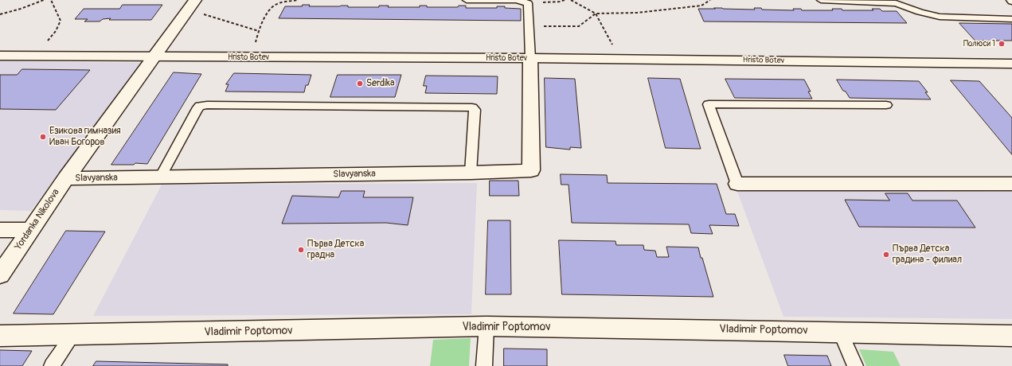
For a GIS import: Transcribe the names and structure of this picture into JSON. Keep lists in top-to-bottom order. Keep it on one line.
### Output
{"streets":{"street":["Hristo Botev","Slavyanska","Yordanka Nikolova","Vladimir Poptomov"]},"crossings":[["Hristo Botev","Slavyanska"],["Hristo Botev","Yordanka Nikolova"],["Slavyanska","Yordanka Nikolova"]],"places":["Полюси 1","Serdika","Езикова гимназия Иван Богоров","Първа Детска градна","Първа Детска градина - филиал"]}
